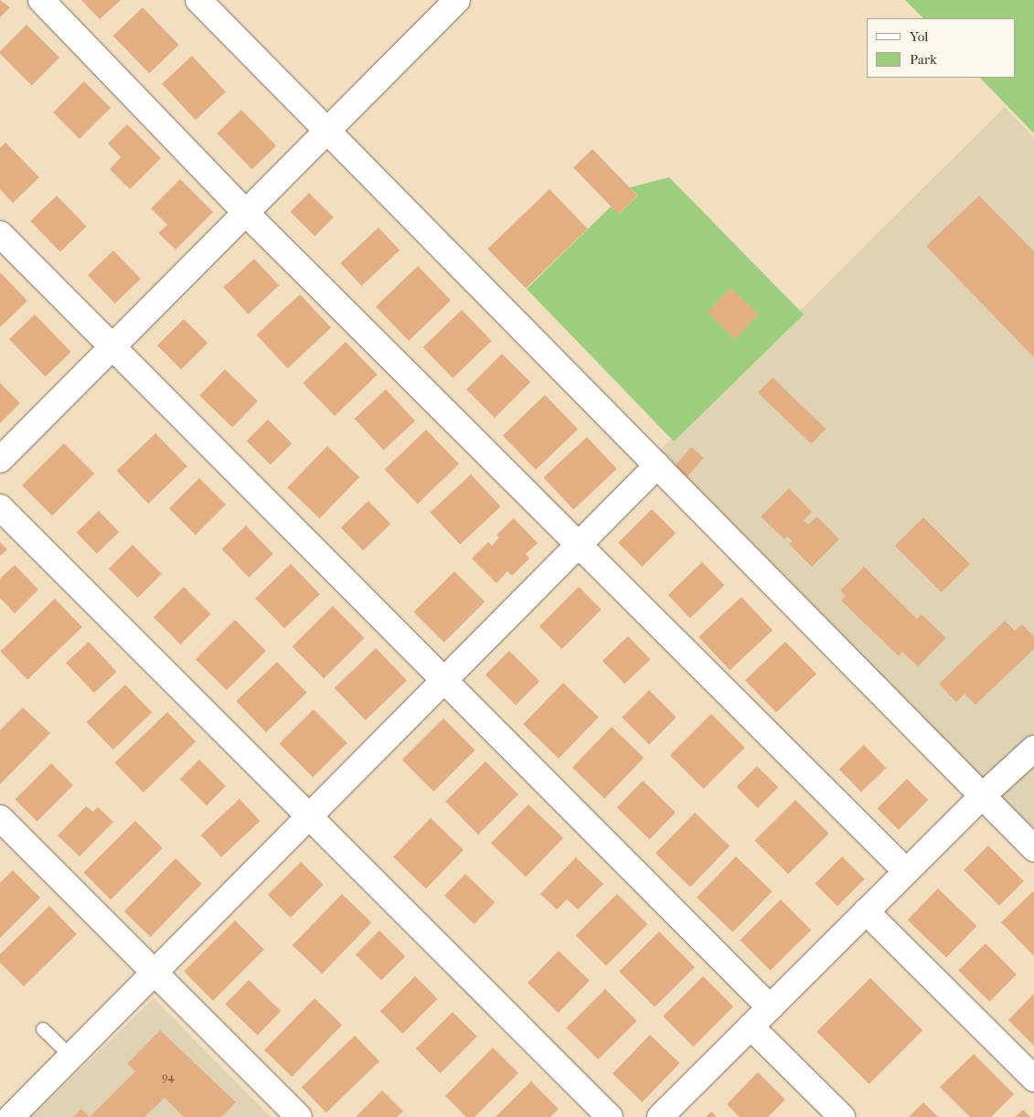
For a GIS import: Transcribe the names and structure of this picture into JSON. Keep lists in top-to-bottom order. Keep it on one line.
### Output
{"house_numbers":["94"],"legend":["Yol","Park"]}
